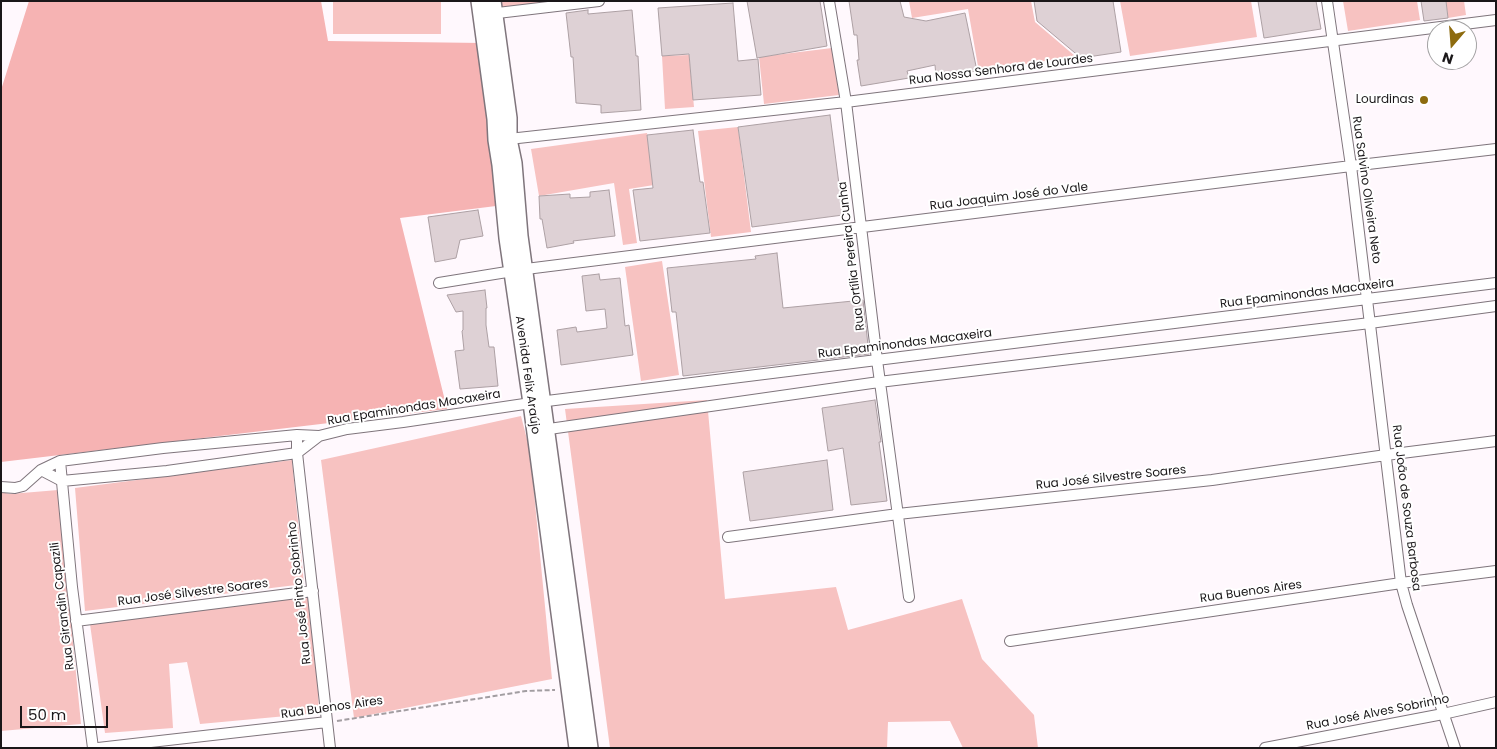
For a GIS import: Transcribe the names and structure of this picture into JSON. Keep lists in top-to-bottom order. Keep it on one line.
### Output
{"streets":{"main road":["Avenida Felix Araújo"],"street":["Rua Nossa Senhora de Lourdes","Rua Salvino Oliveira Neto","Rua Joaquim José do Vale","Rua Ortília Pereira Cunha","Rua Epaminondas Macaxeira","Rua José Silvestre Soares","Rua João de Souza Barbosa","Rua Buenos Aires","Rua José Pinto Sobrinho","Rua Girandin Capazili","Rua José Alves Sobrinho"]},"crossings":[["Rua Nossa Senhora de Lourdes","Rua Salvino Oliveira Neto"],["Rua Nossa Senhora de Lourdes","Rua Ortília Pereira Cunha"],["Rua Nossa Senhora de Lourdes","Avenida Felix Araújo"],["Rua Salvino Oliveira Neto","Rua Joaquim José do Vale"],["Rua Salvino Oliveira Neto","Rua Epaminondas Macaxeira"],["Rua Salvino Oliveira Neto","Rua João de Souza Barbosa"],["Rua Joaquim José do Vale","Rua Ortília Pereira Cunha"],["Rua Joaquim José do Vale","Avenida Felix Araújo"],["Rua Ortília Pereira Cunha","Rua Epaminondas Macaxeira"],["Rua Ortília Pereira Cunha","Rua José Silvestre Soares"],["Rua Epaminondas Macaxeira","Avenida Felix Araújo"],["Rua Epaminondas Macaxeira","Rua José Pinto Sobrinho"],["Rua Epaminondas Macaxeira","Rua Girandin Capazili"],["Avenida Felix Araújo","Rua Buenos Aires"],["Rua José Silvestre Soares","Rua João de Souza Barbosa"],["Rua José Silvestre Soares","Rua José Pinto Sobrinho"],["Rua José Silvestre Soares","Rua Girandin Capazili"],["Rua João de Souza Barbosa","Rua Buenos Aires"],["Rua João de Souza Barbosa","Rua José Alves Sobrinho"],["Rua Buenos Aires","Rua José Pinto Sobrinho"]],"places":["Lourdinas"],"scale_bar":"50 m","north":"bottom"}
